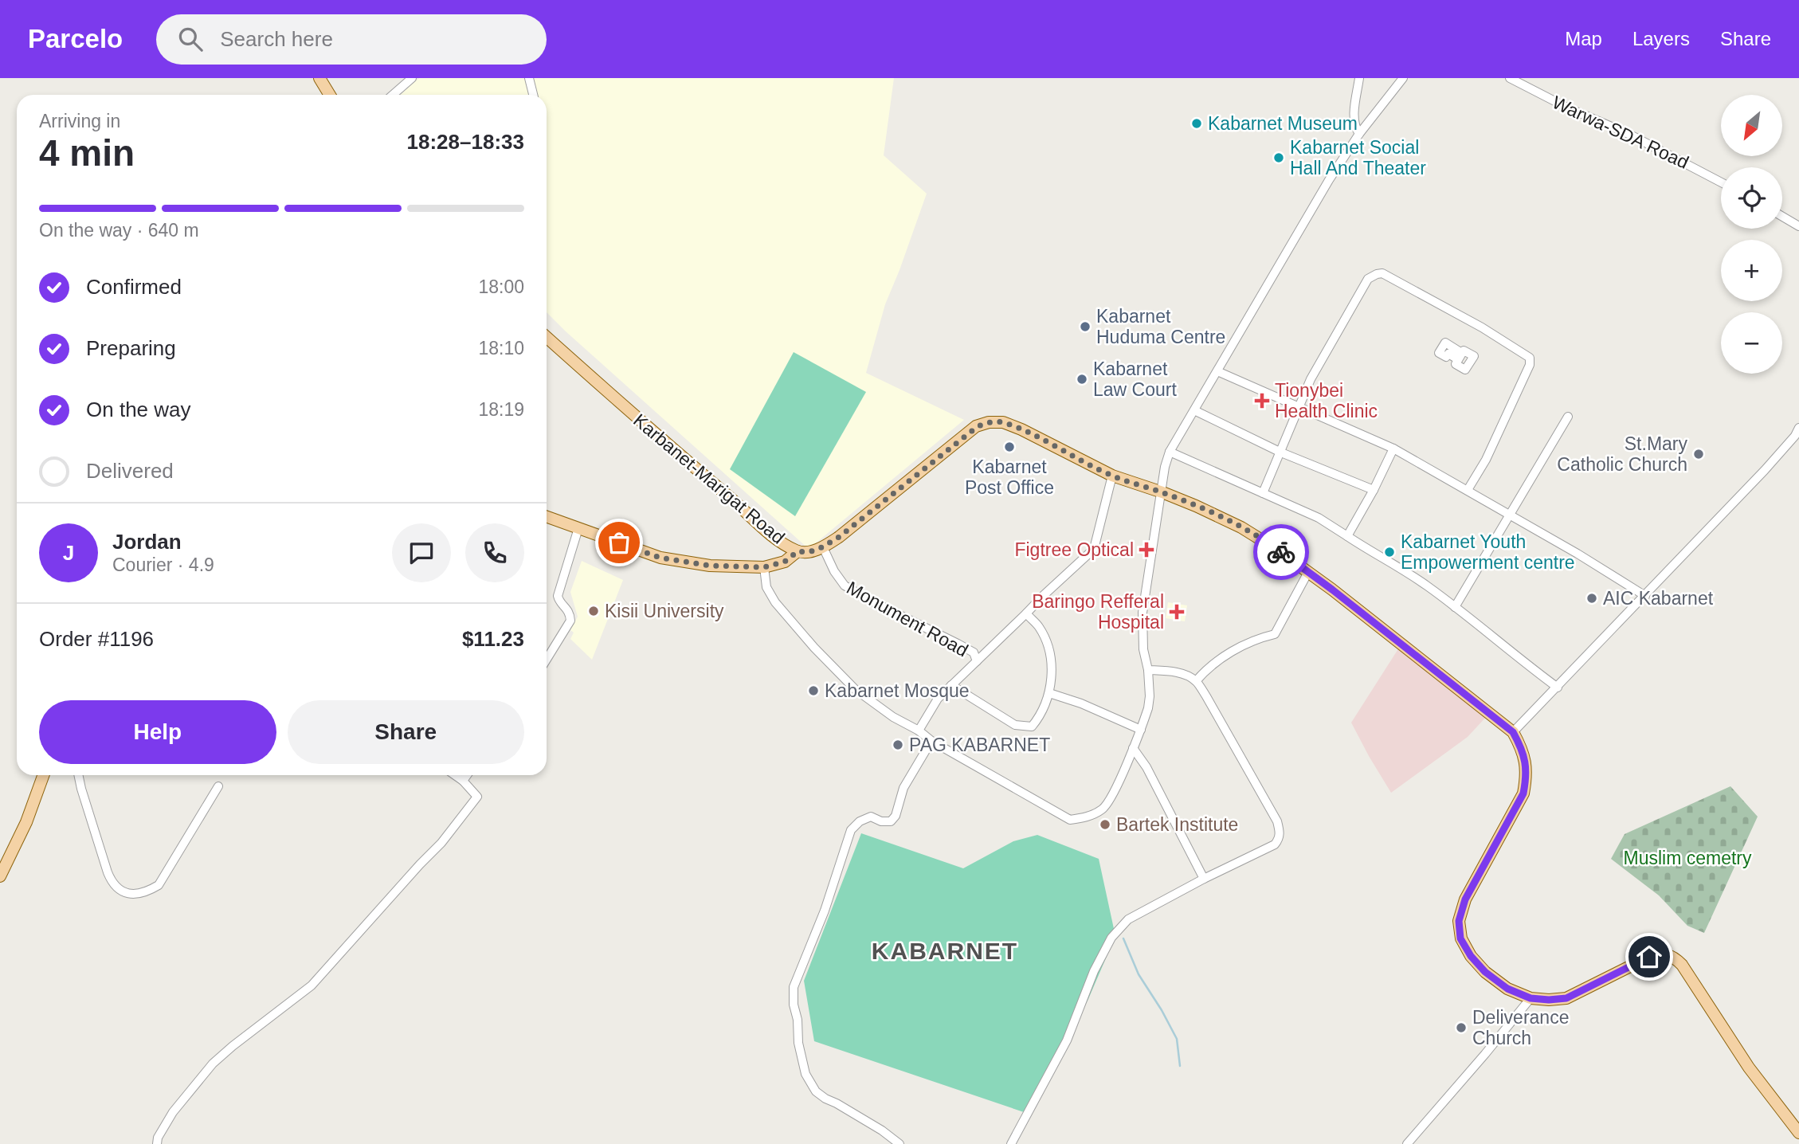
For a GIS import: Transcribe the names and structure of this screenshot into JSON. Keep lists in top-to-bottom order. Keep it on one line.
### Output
{"streets":{"main road":["Karbanet-Marigat Road"],"street":["Warwa-SDA Road","Monument Road"]},"crossings":[["Karbanet-Marigat Road","Monument Road"]],"districts":["KABARNET"],"parks":["Muslim cemetry"],"places":{"other":["Kabarnet Museum","Kabarnet Social Hall And Theater","Kabarnet Huduma Centre","Kabarnet Law Court","Kabarnet Post Office","St.Mary Catholic Church","Kabarnet Youth Empowerment centre","AIC Kabarnet","Kisii University","Kabarnet Mosque","PAG KABARNET","Bartek Institute","Deliverance Church"],"health":["Tionybei Health Clinic","Figtree Optical","Baringo Refferal Hospital"]},"north":"bottom left","page":{"header":"Parcelo","search":"Search here","nav":["Map","Layers","Share"],"map_buttons":["+","−"],"heading":["4 min","Arriving in","18:28–18:33"],"panel":["Jordan","Courier · 4.9","Order #1196","$11.23"],"bar":"On the way · 640 m","list":[["Confirmed","18:00"],["Preparing","18:10"],["On the way","18:19"],"Delivered"],"round":"J","buttons":["Help","Share"]}}
